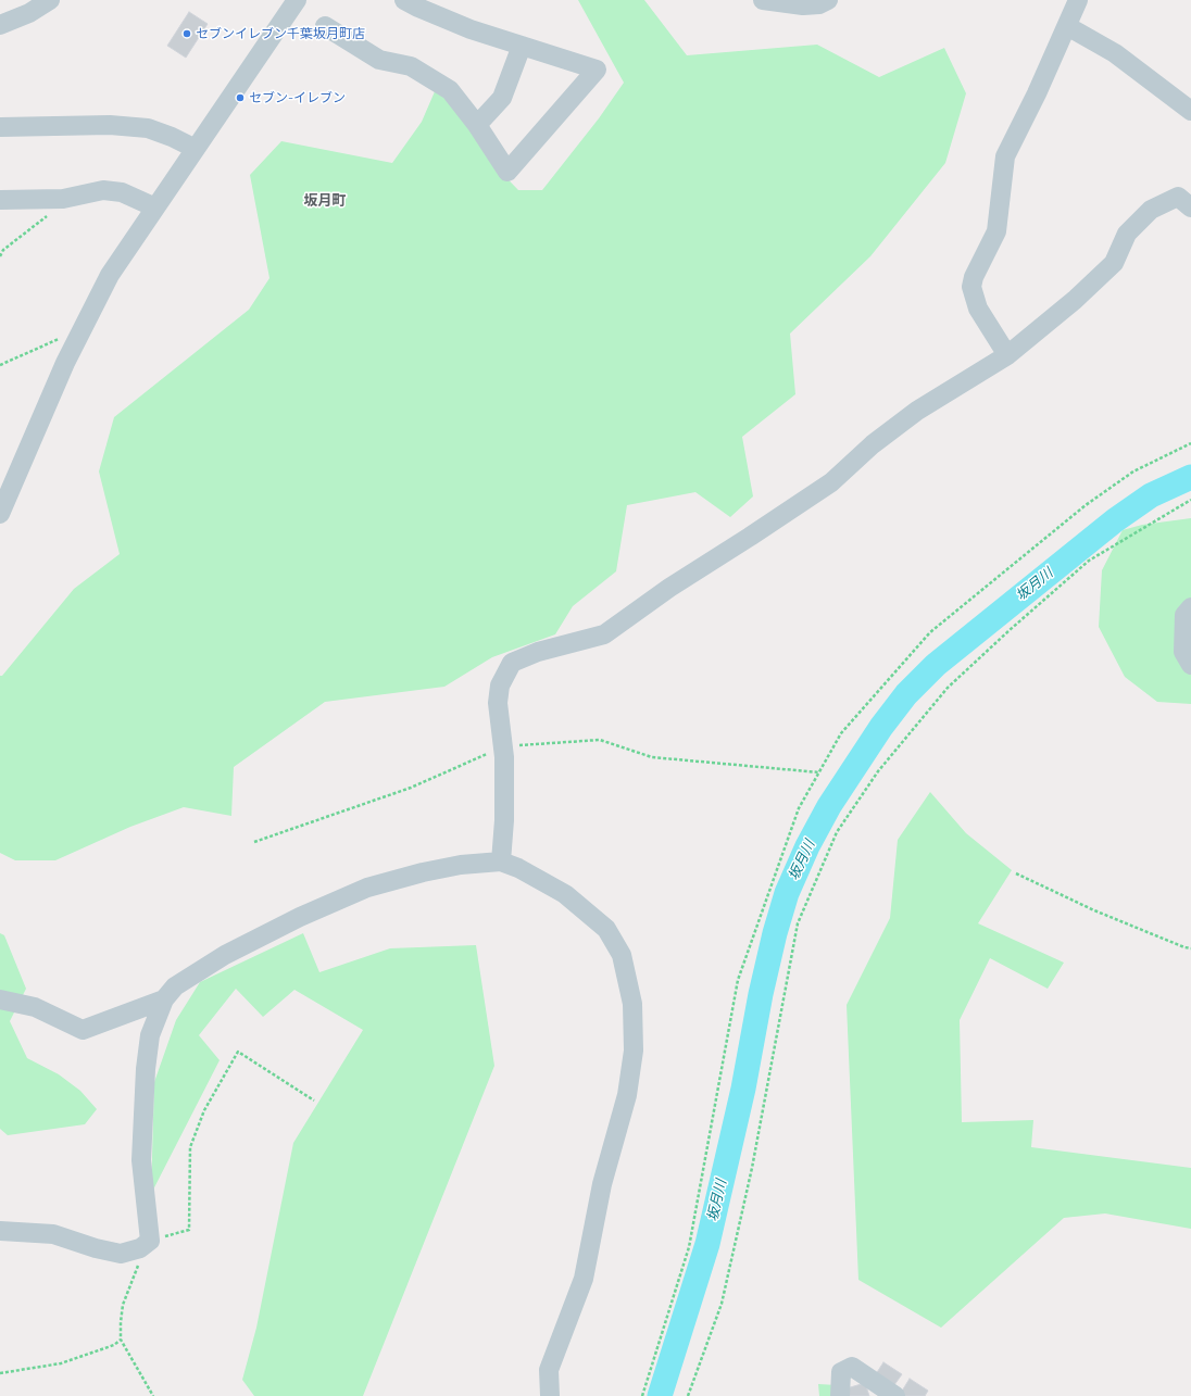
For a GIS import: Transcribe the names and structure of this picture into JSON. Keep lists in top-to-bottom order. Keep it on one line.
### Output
{"districts":["坂月町"],"water":["坂月川"],"places":["セブンイレブン千葉坂月町店","セブン-イレブン"]}
